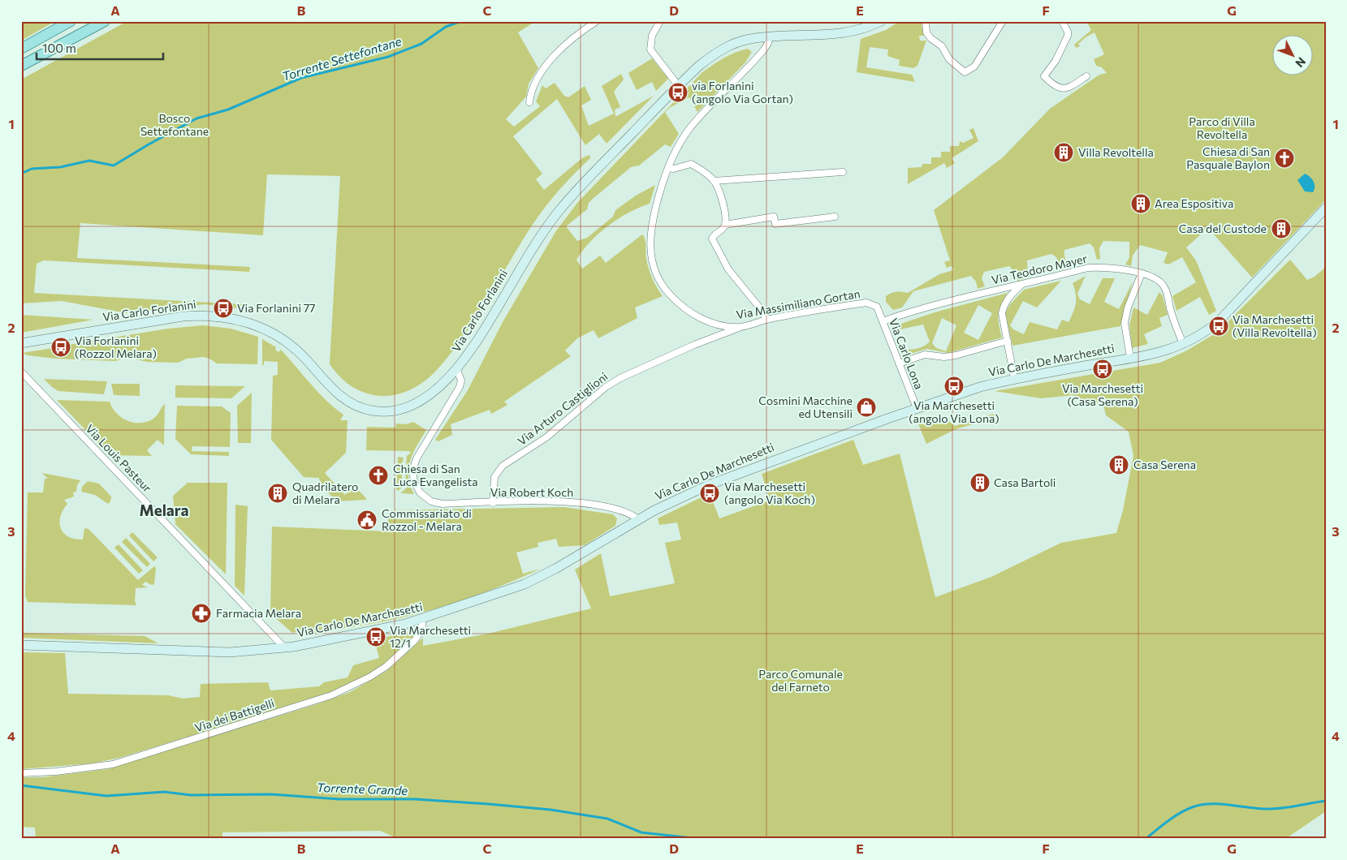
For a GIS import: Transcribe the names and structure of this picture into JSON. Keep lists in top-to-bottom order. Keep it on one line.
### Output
{"streets":{"main road":["Via Carlo Forlanini","Via Carlo De Marchesetti"],"street":["Via Teodoro Mayer","Via Massimiliano Gortan","Via Carlo Lona","Via Arturo Castiglioni","Via Louis Pasteur","Via Robert Koch","Via dei Battigelli"]},"crossings":[["Via Teodoro Mayer","Via Carlo Lona"],["Via Teodoro Mayer","Via Carlo De Marchesetti"],["Via Massimiliano Gortan","Via Carlo Forlanini"],["Via Massimiliano Gortan","Via Carlo Lona"],["Via Massimiliano Gortan","Via Arturo Castiglioni"],["Via Carlo Forlanini","Via Robert Koch"],["Via Carlo Lona","Via Carlo De Marchesetti"],["Via Carlo De Marchesetti","Via Louis Pasteur"],["Via Carlo De Marchesetti","Via Robert Koch"],["Via Carlo De Marchesetti","Via dei Battigelli"],["Via Arturo Castiglioni","Via Robert Koch"]],"districts":["Melara"],"water":["Torrente Settefontane","Torrente Grande"],"parks":["Bosco Settefontane","Parco di Villa Revoltella","Parco Comunale del Farneto"],"places":{"bus stop":["via Forlanini (angolo Via Gortan)","Via Forlanini 77","Via Marchesetti (Villa Revoltella)","Via Forlanini (Rozzol Melara)","Via Marchesetti (Casa Serena)","Via Marchesetti (angolo Via Lona)","Via Marchesetti (angolo Via Koch)","Via Marchesetti 12/1"],"building":["Villa Revoltella","Area Espositiva","Casa del Custode","Casa Serena","Casa Bartoli","Quadrilatero di Melara"],"church":["Chiesa di San Pasquale Baylon","Chiesa di San Luca Evangelista"],"shop":["Cosmini Macchine ed Utensili"],"public building":["Commissariato di Rozzol - Melara"],"pharmacy":["Farmacia Melara"]},"scale_bar":"100 m","north":"bottom right","grid":{"columns":["A","B","C","D","E","F","G"],"rows":["1","2","3","4"]}}
